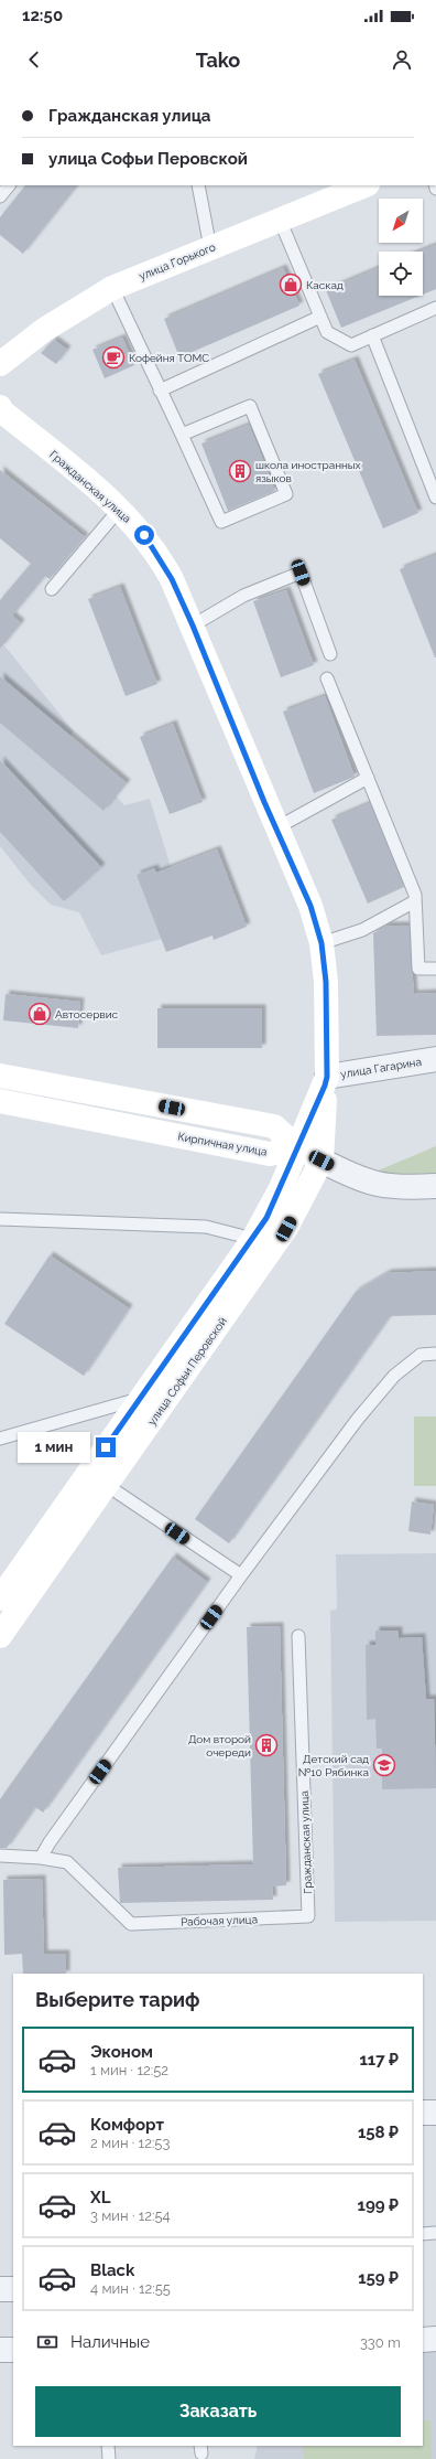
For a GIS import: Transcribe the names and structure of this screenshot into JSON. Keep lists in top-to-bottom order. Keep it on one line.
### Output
{"streets":{"street":["улица Горького","Гражданская улица","улица Гагарина","Кирпичная улица","улица Софьи Перовской"],"lane":["Рабочая улица"]},"crossings":[["Гражданская улица","улица Гагарина"],["Гражданская улица","Кирпичная улица"],["Гражданская улица","улица Софьи Перовской"],["Гражданская улица","Рабочая улица"],["улица Гагарина","улица Софьи Перовской"],["Кирпичная улица","улица Софьи Перовской"]],"places":{"shop":["Каскад","Автосервис"],"cafe":["Кофейня ТОМС"],"building":["школа иностранных языков","Дом второй очереди"],"school or university":["Детский сад №10 Рябинка"]},"north":"bottom left","page":{"status":"12:50","header":"Tako","banner":["Гражданская улица","улица Софьи Перовской"],"bubble":"1 мин","heading":"Выберите тариф","list":[{"name":"Эконом","note":"1 мин · 12:52","value":"117 ₽"},{"name":"Комфорт","note":"2 мин · 12:53","value":"158 ₽"},{"name":"XL","note":"3 мин · 12:54","value":"199 ₽"},{"name":"Black","note":"4 мин · 12:55","value":"159 ₽"}],"pay":["Наличные","330 m"],"buttons":"Заказать"}}
